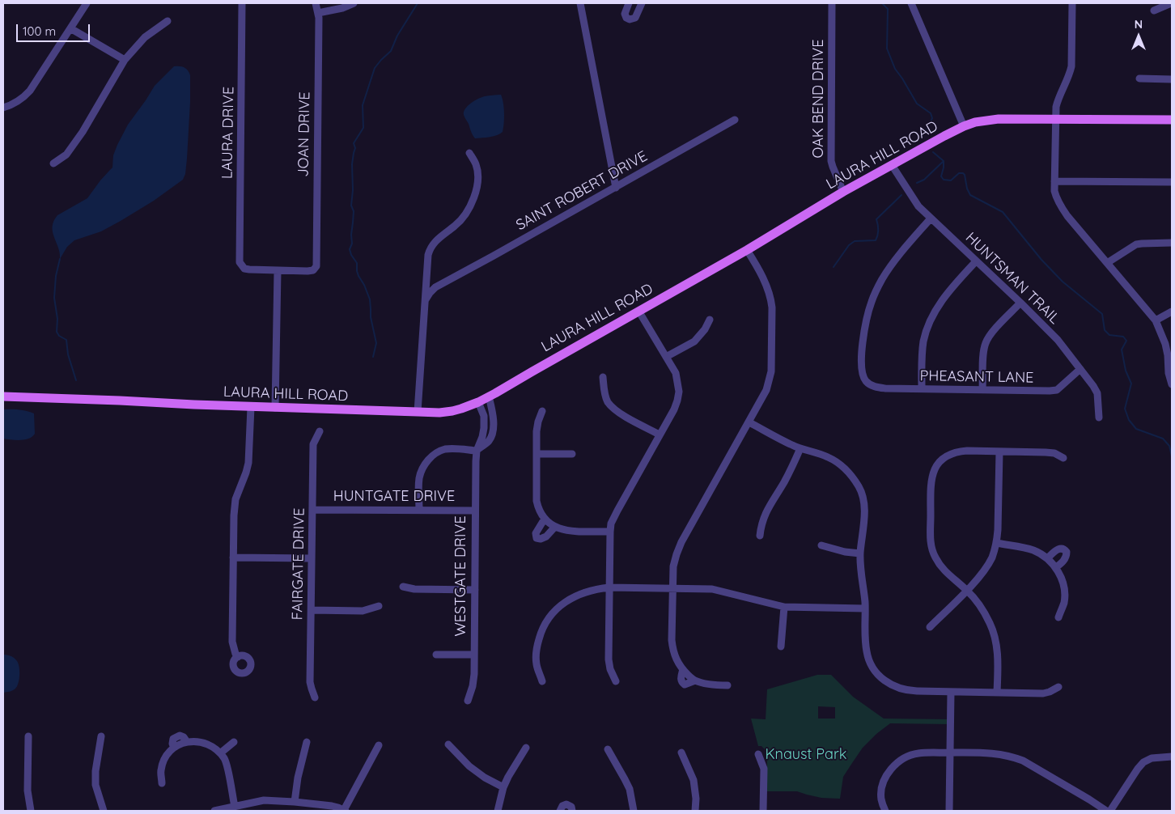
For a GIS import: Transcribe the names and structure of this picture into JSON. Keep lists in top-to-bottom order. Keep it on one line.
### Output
{"streets":{"main road":["LAURA HILL ROAD"],"street":["OAK BEND DRIVE","LAURA DRIVE","JOAN DRIVE","SAINT ROBERT DRIVE","HUNTSMAN TRAIL","PHEASANT LANE","HUNTGATE DRIVE","FAIRGATE DRIVE","WESTGATE DRIVE"]},"crossings":[["OAK BEND DRIVE","LAURA HILL ROAD"],["LAURA DRIVE","JOAN DRIVE"],["LAURA HILL ROAD","HUNTSMAN TRAIL"],["LAURA HILL ROAD","WESTGATE DRIVE"],["HUNTSMAN TRAIL","PHEASANT LANE"],["HUNTGATE DRIVE","FAIRGATE DRIVE"],["HUNTGATE DRIVE","WESTGATE DRIVE"]],"parks":["Knaust Park"],"scale_bar":"100 m","north":"top"}
